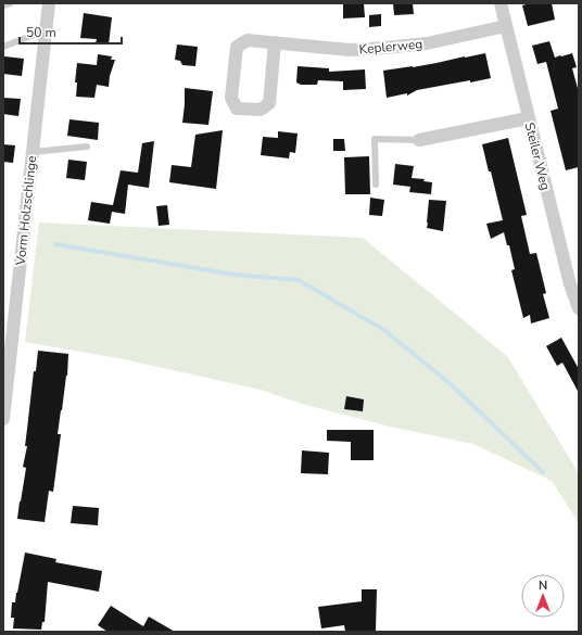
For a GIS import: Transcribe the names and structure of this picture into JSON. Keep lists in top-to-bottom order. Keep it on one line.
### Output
{"streets":{"street":["Keplerweg","Steiler Weg","Vorm Holzschlinge"]},"crossings":[["Keplerweg","Steiler Weg"]],"scale_bar":"50 m","north":"top"}
